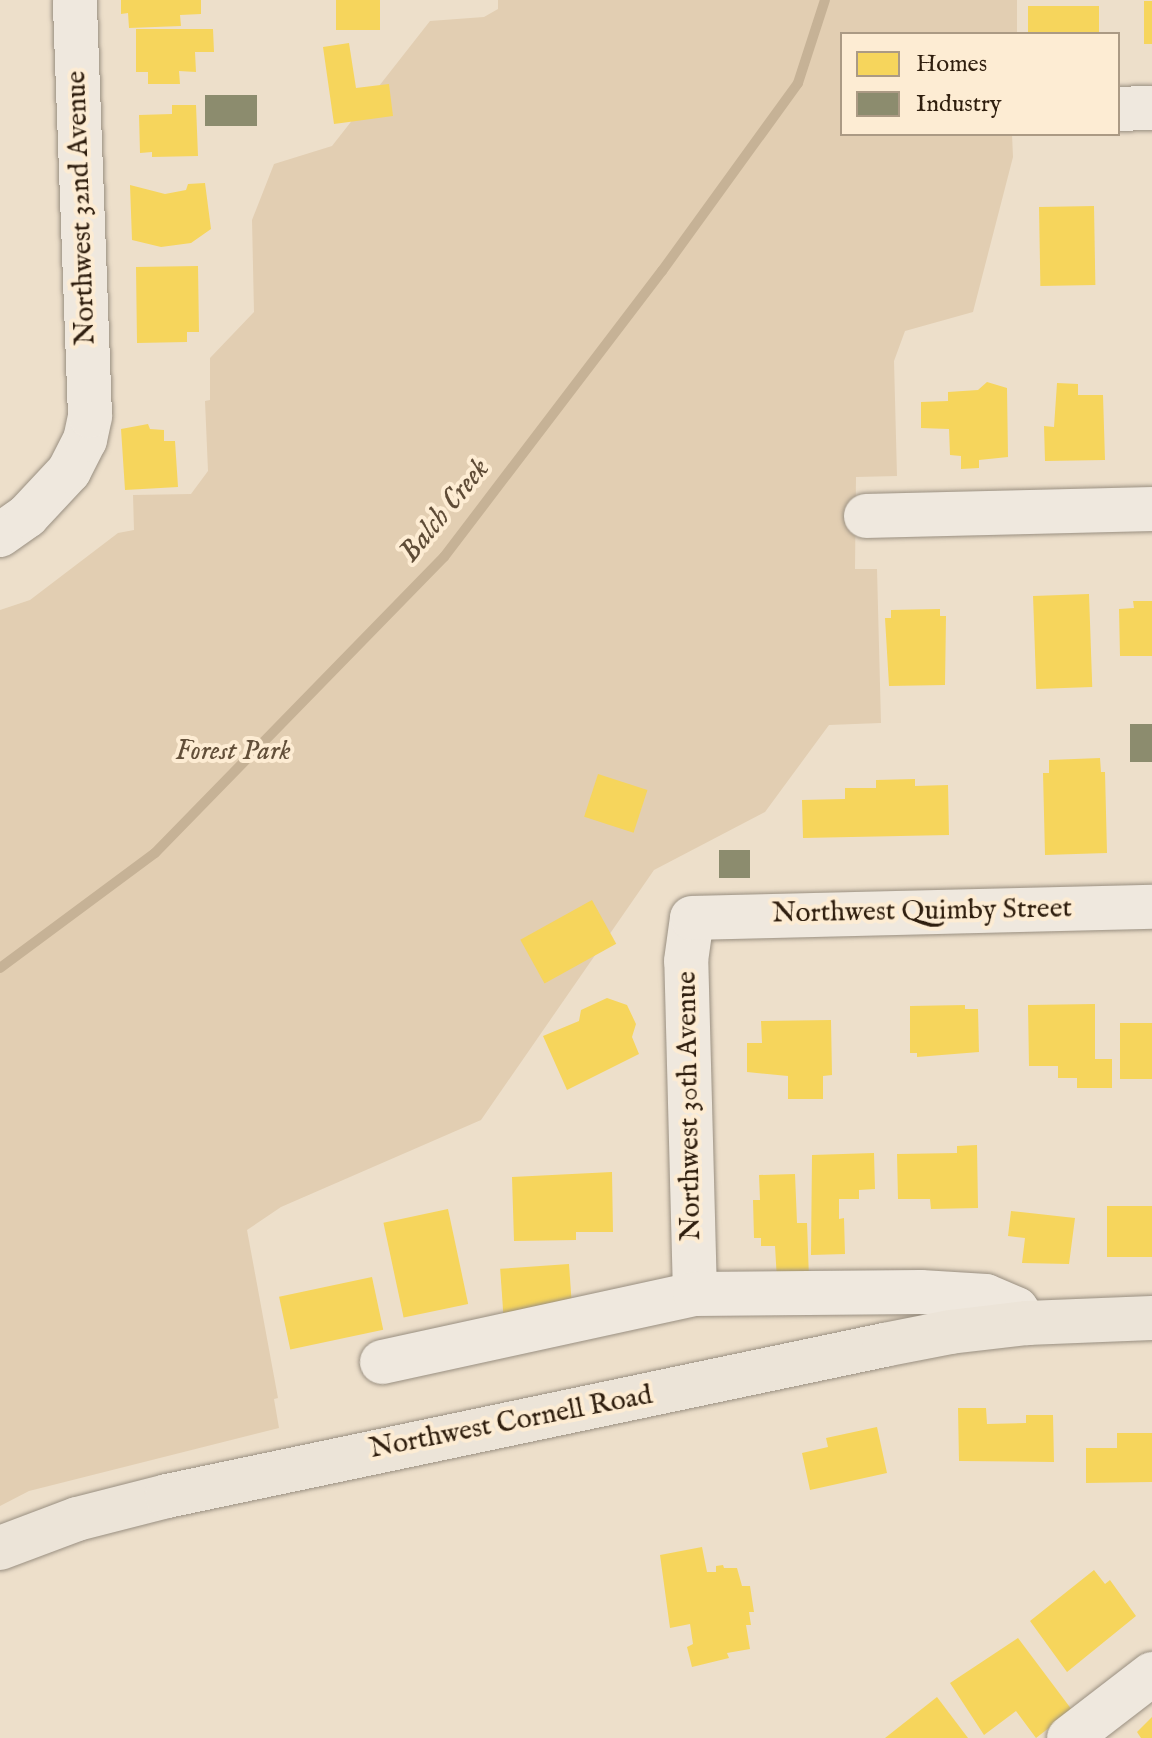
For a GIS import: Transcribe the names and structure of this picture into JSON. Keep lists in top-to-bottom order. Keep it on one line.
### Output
{"streets":{"main road":["Northwest Cornell Road"],"street":["Northwest 32nd Avenue","Northwest Quimby Street","Northwest 30th Avenue"]},"crossings":[["Northwest Quimby Street","Northwest 30th Avenue"]],"water":["Balch Creek"],"parks":["Forest Park"],"legend":["Homes","Industry"]}
